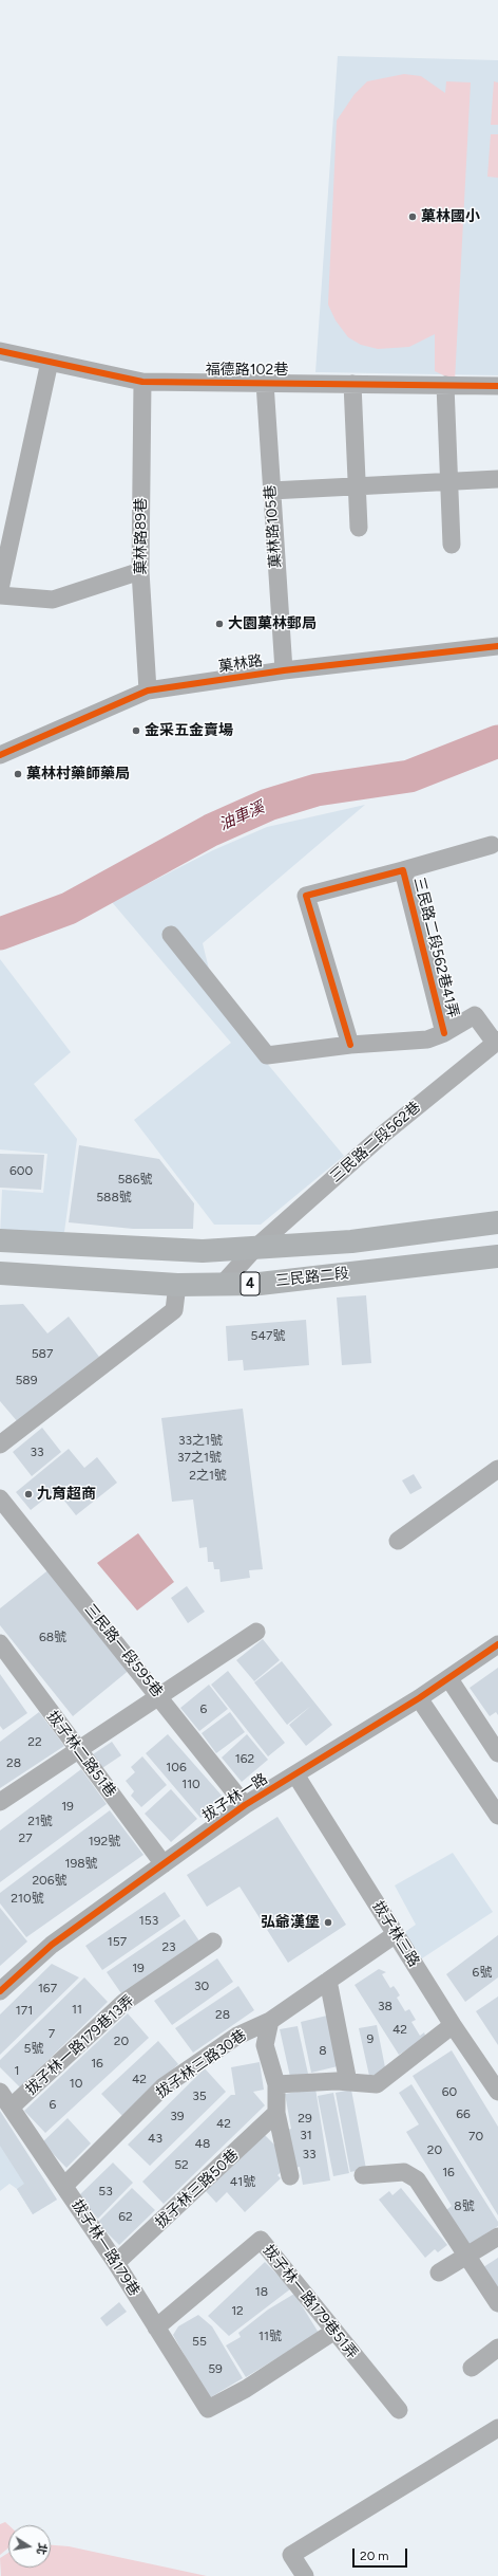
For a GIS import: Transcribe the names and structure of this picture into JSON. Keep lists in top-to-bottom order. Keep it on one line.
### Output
{"streets":{"main road":["三民路二段","4"],"street":["福德路102巷","菓林路105巷","菓林路89巷","菓林路","三民路二段562巷41弄","三民路二段562巷","三民路一段595巷","拔子林二路51巷","拔子林一路","拔子林三路","拔子林一路179巷13弄","拔子林三路30巷","拔子林三路50巷","拔子林一路179巷","拔子林一路179巷51弄"]},"crossings":[["福德路102巷","菓林路105巷"],["福德路102巷","菓林路89巷"],["菓林路105巷","菓林路"],["菓林路89巷","菓林路"],["三民路二段562巷","三民路二段"],["三民路一段595巷","拔子林一路"],["拔子林二路51巷","拔子林一路"],["拔子林一路","拔子林三路"],["拔子林三路","拔子林三路30巷"],["拔子林一路179巷13弄","拔子林一路179巷"],["拔子林三路30巷","拔子林一路179巷"],["拔子林三路50巷","拔子林一路179巷"],["拔子林一路179巷","拔子林一路179巷51弄"]],"water":["油車溪"],"places":["菓林國小","大園菓林郵局","金采五金賣場","菓林村藥師藥局","九育超商","弘爺漢堡"],"house_numbers":["600","586號","588號","547號","587","589","33之1號","33","37之1號","2之1號","68號","6","22","162","28","106","110","19","21號","27","192號","198號","206號","210號","153","157","23","19","6號","30","167","38","11","171","28","42","7","9","20","5號","8","16","1","42","10","60","35","6","66","39","29","42","31","70","43","48","20","33","52","16","41號","53","8號","62","18","12","11號","55","59"],"scale_bar":"20 m","north":"right"}
